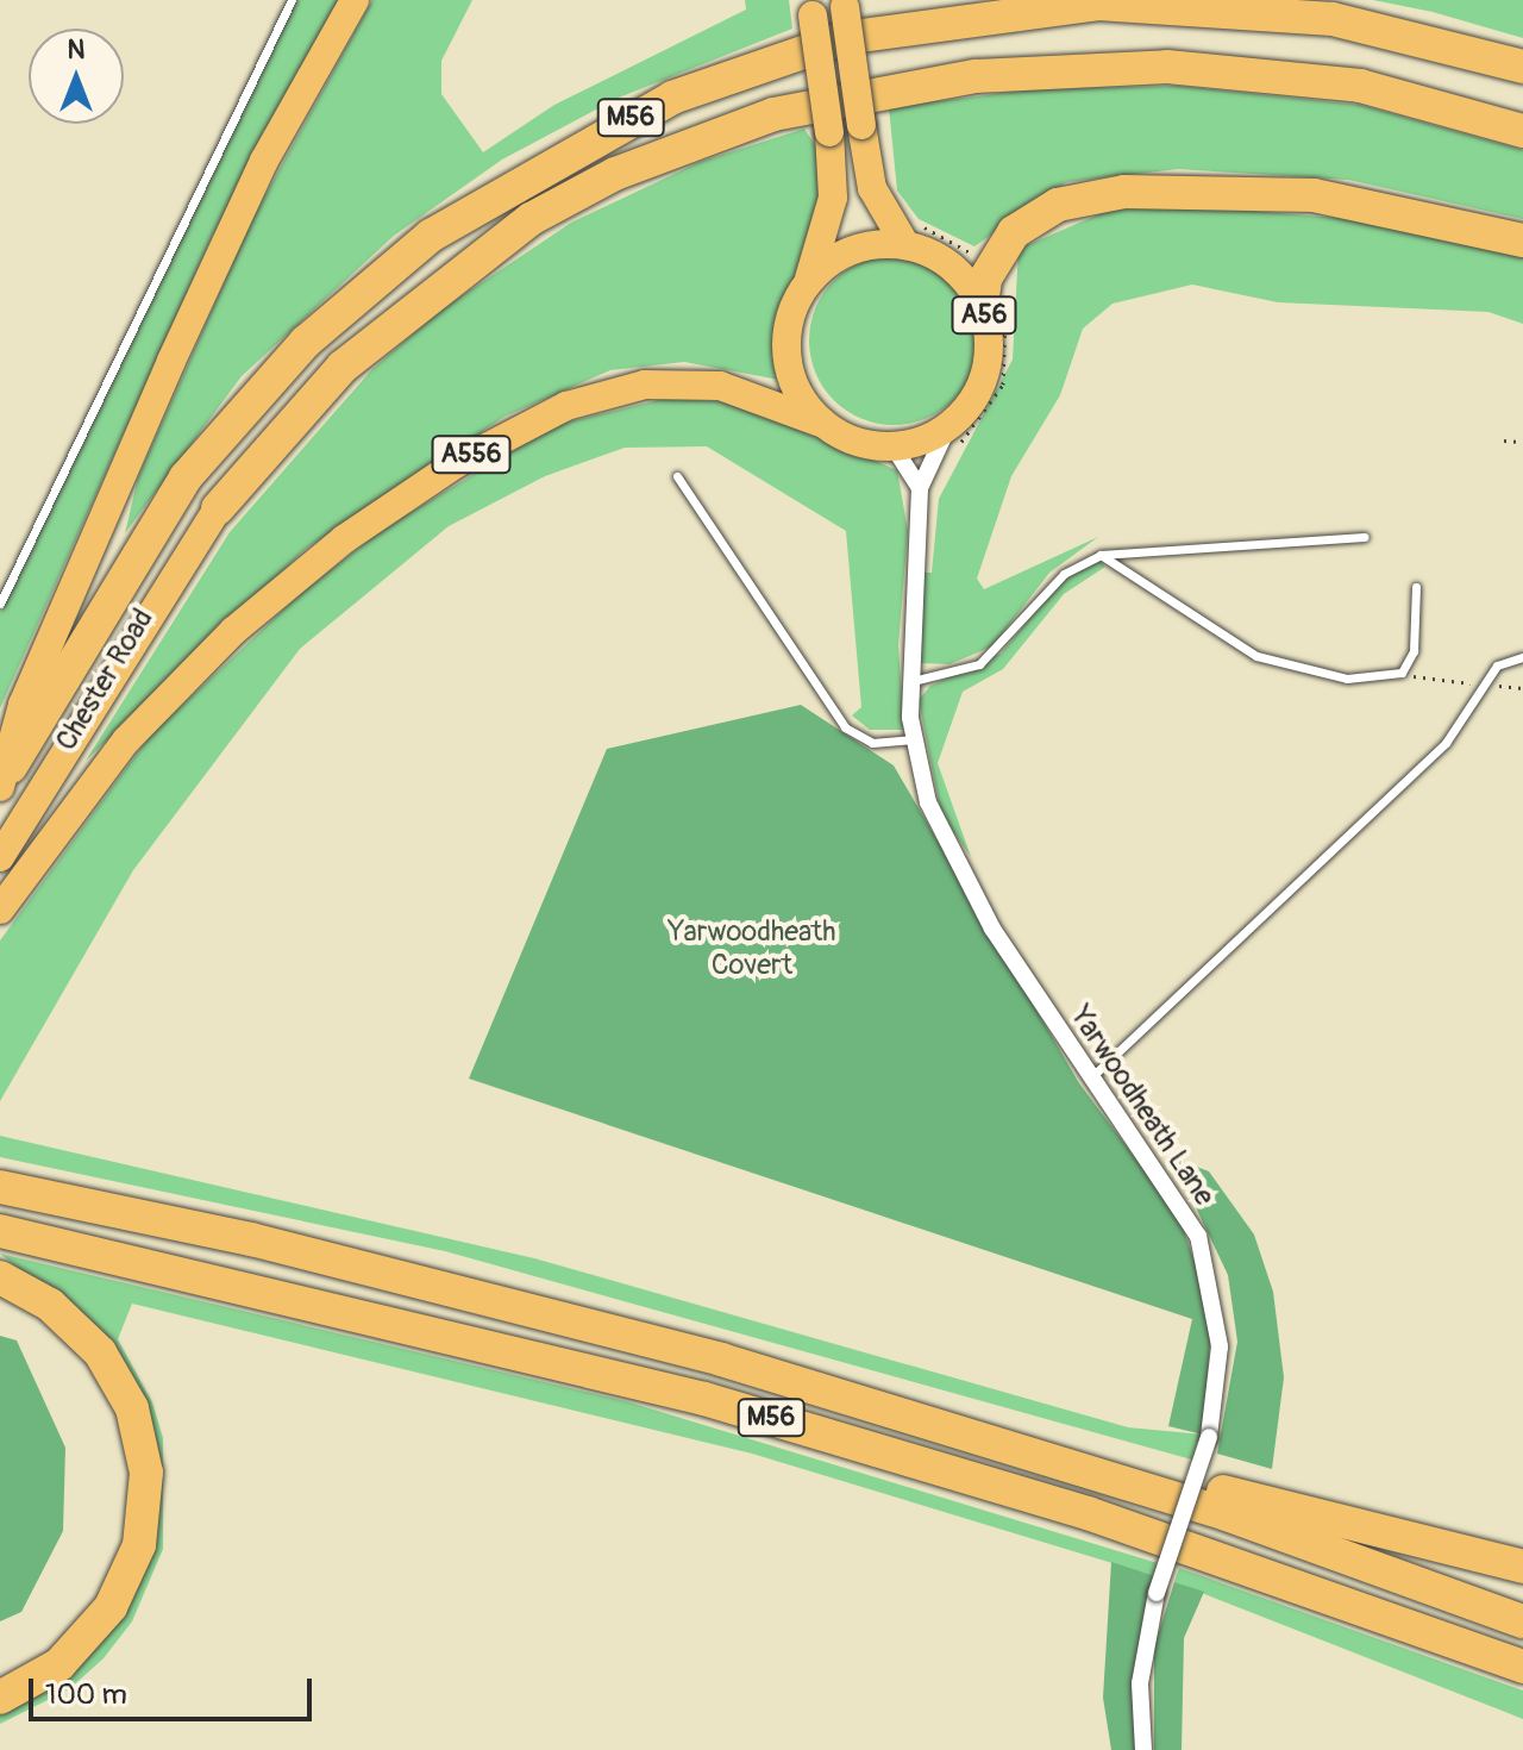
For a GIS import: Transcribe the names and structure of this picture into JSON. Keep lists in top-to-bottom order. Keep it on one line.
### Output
{"streets":{"highway":["M56","A56","A556","Chester Road"],"street":["Yarwoodheath Lane"]},"crossings":[["M56","Chester Road"],["A56","A556"],["A56","Yarwoodheath Lane"],["A556","Yarwoodheath Lane"]],"parks":["Yarwoodheath Covert"],"scale_bar":"100 m","north":"top"}
